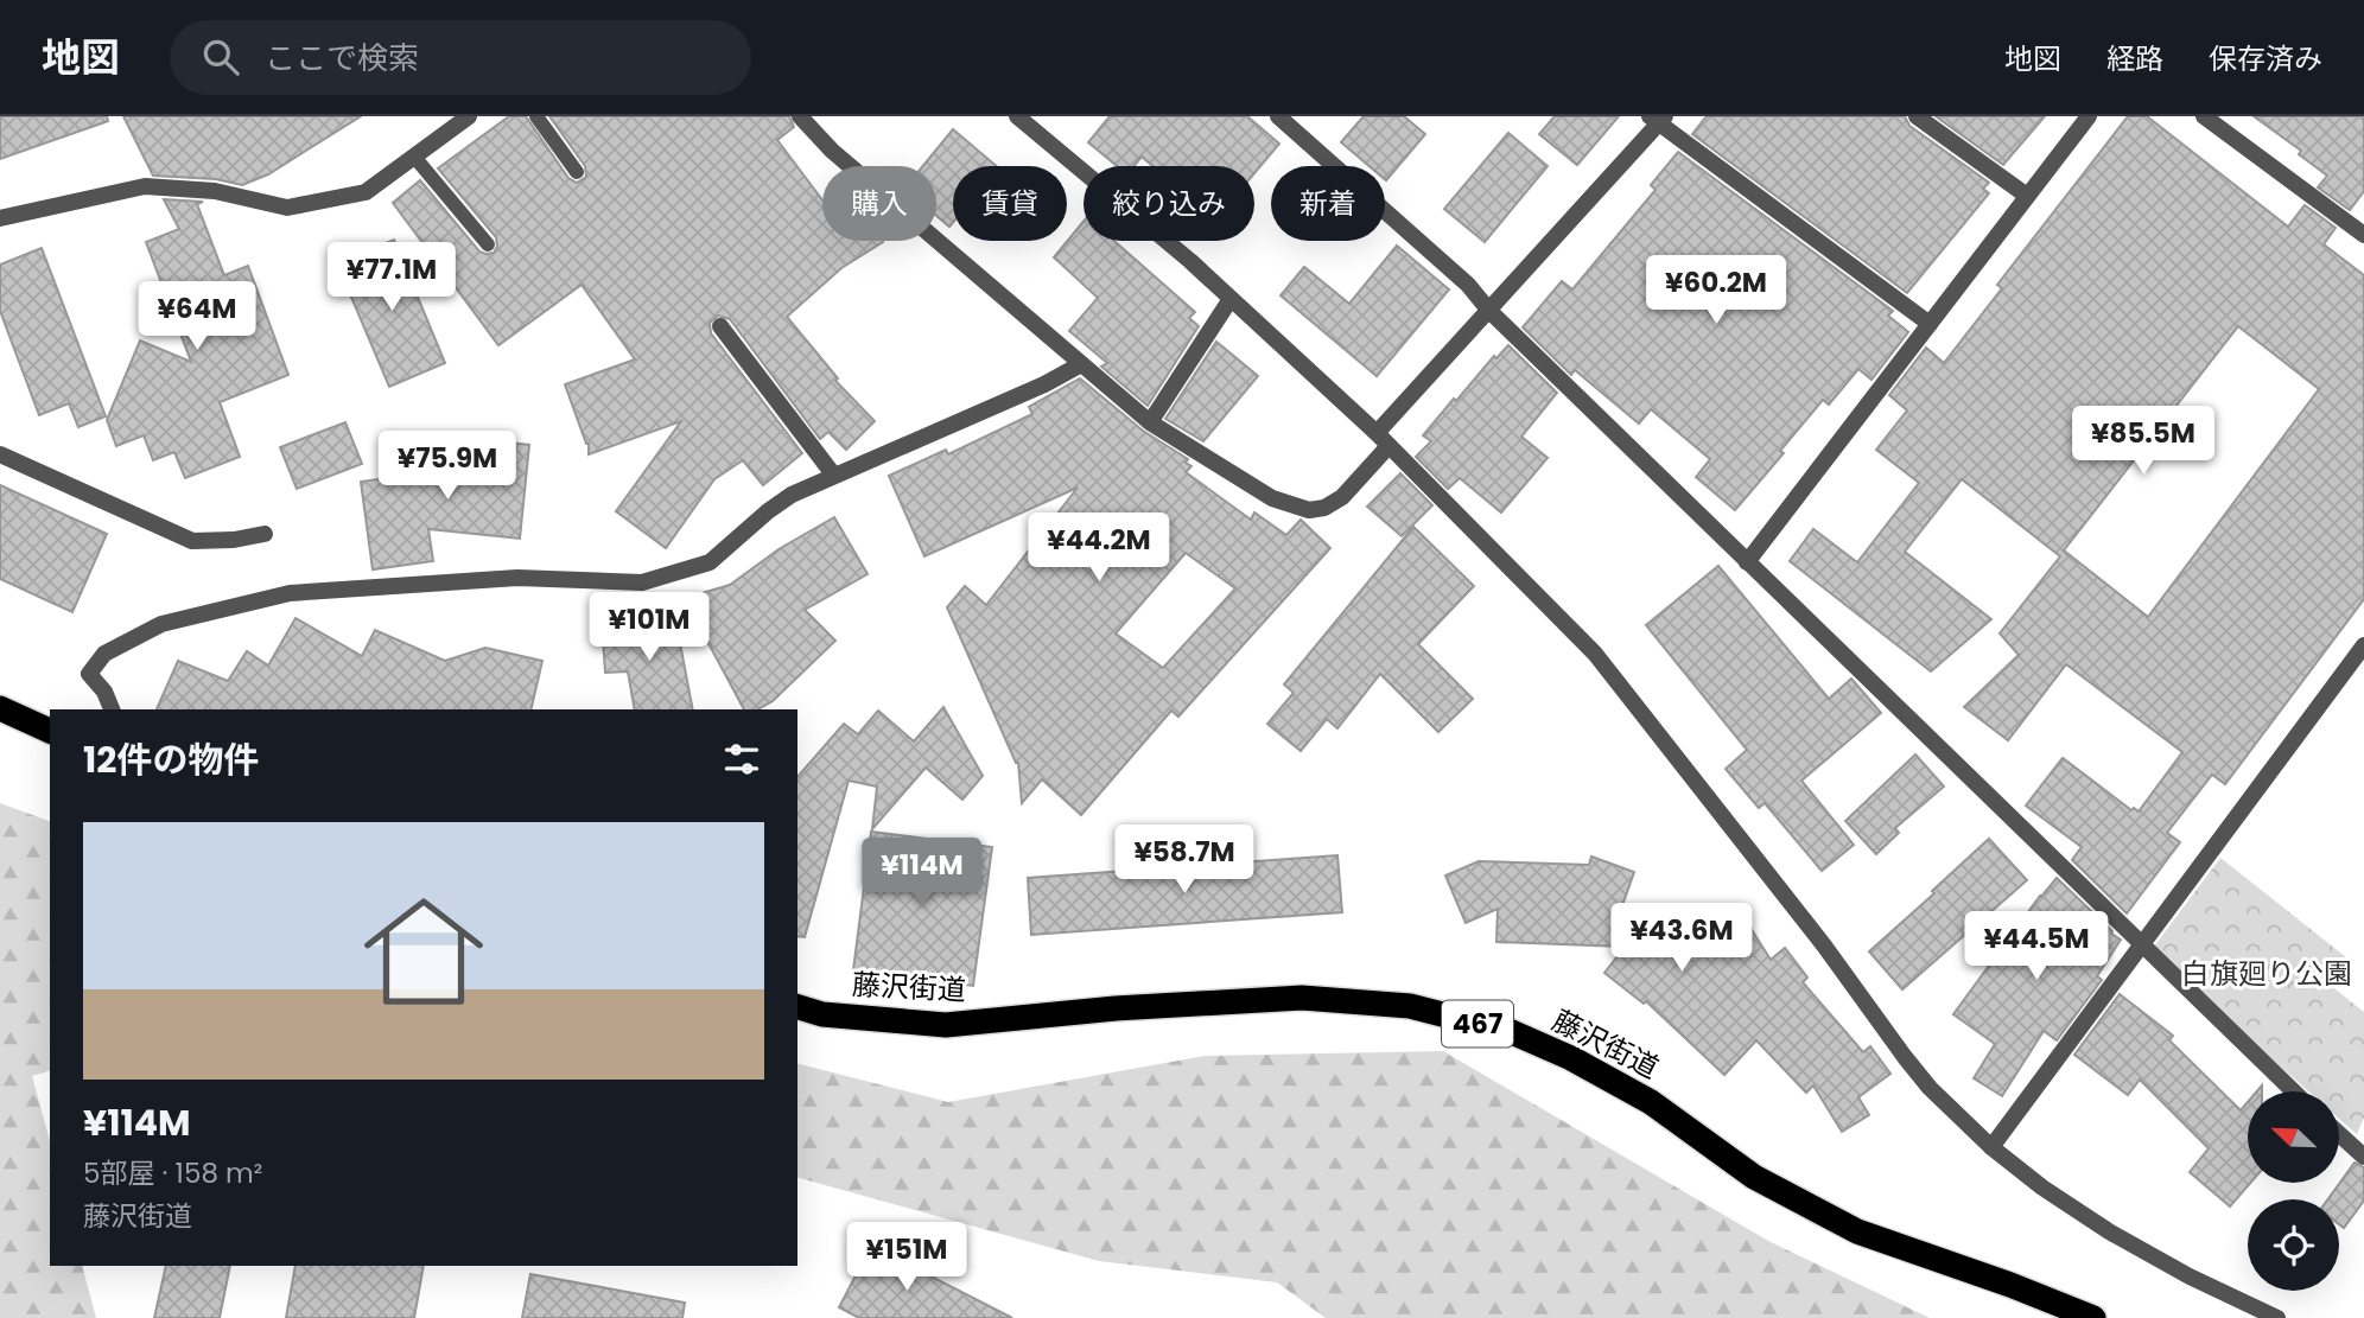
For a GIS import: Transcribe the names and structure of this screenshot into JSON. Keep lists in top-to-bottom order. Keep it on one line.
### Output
{"streets":{"highway":["藤沢街道","467"]},"parks":["白旗廻り公園"],"north":"top left","page":{"header":"地図","search":"ここで検索","nav":["地図","経路","保存済み"],"chip":["購入","賃貸","絞り込み","新着"],"price":["¥77.1M","¥60.2M","¥64M","¥85.5M","¥75.9M","¥44.2M","¥101M","¥58.7M","¥114M","¥43.6M","¥44.5M","¥151M"],"heading":"12件の物件","list":[{"name":"¥114M","note":"5部屋 · 158 m² · 藤沢街道"}]}}
